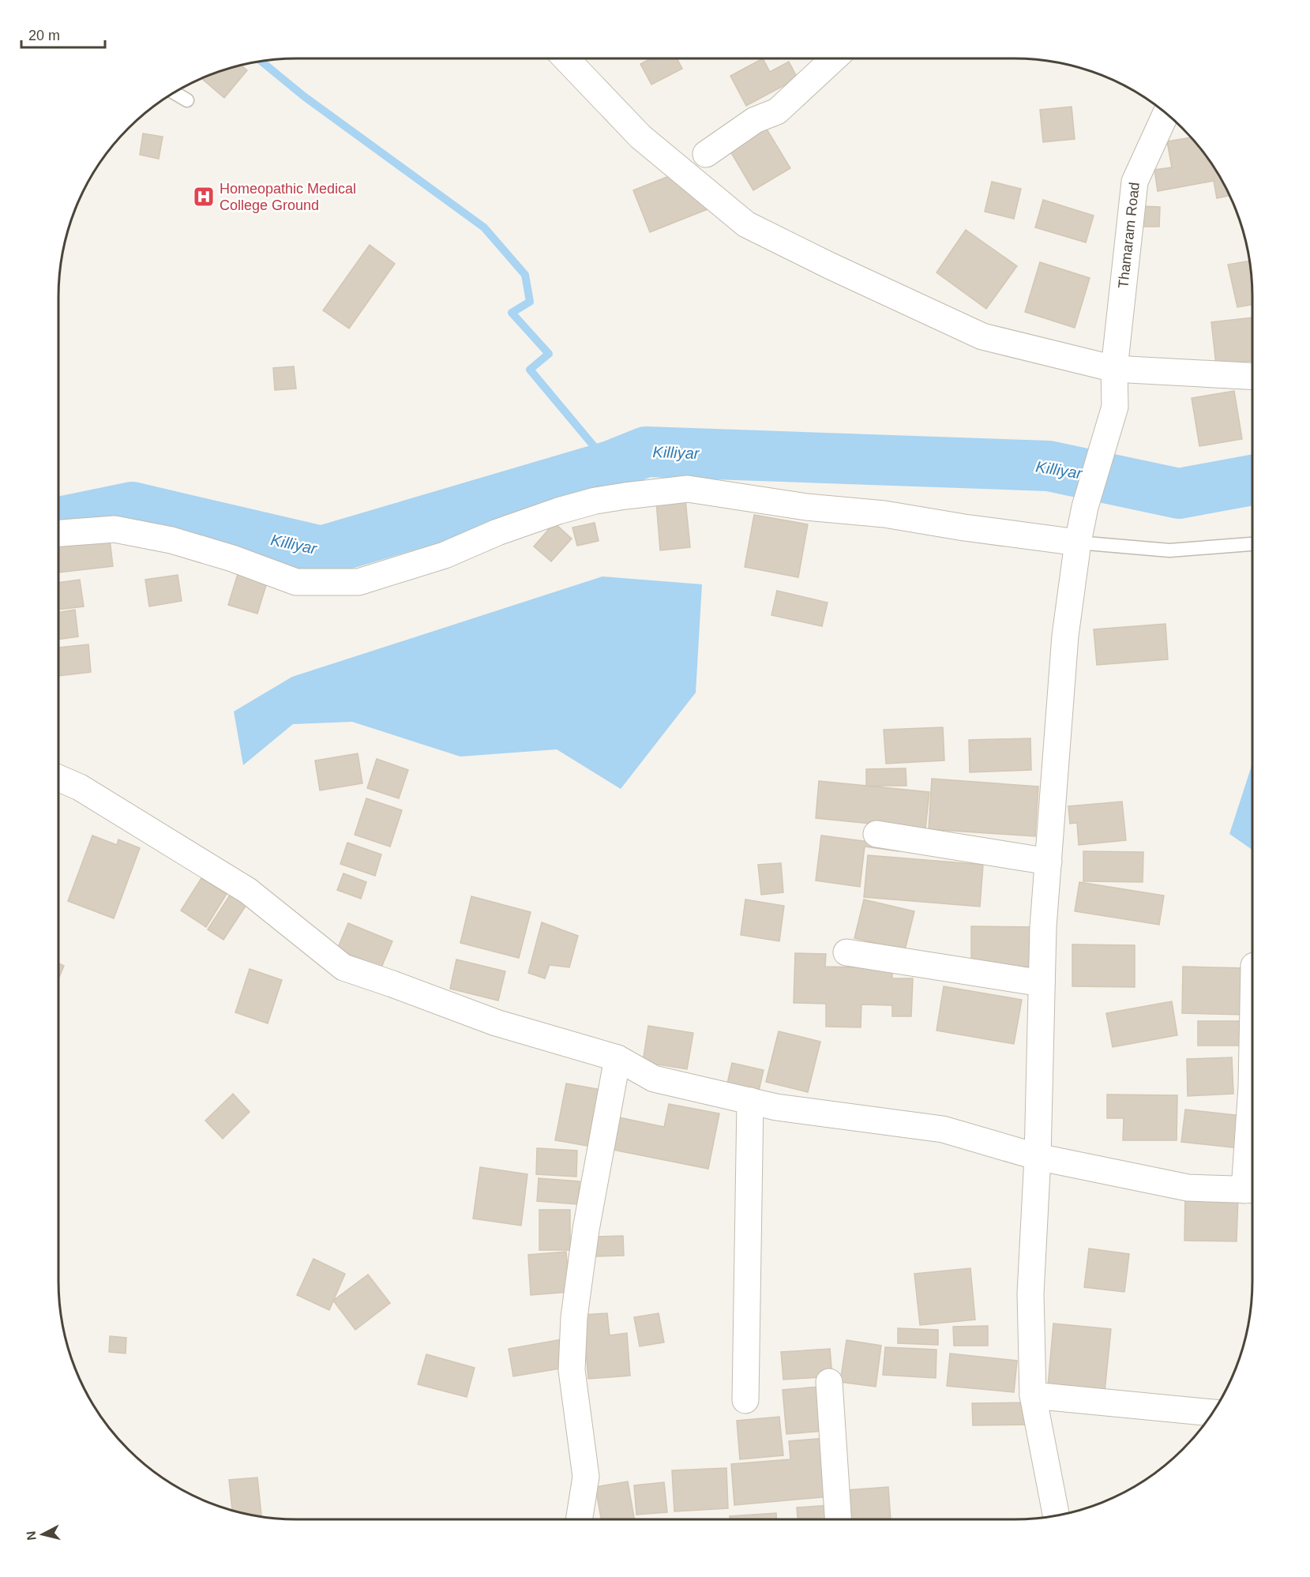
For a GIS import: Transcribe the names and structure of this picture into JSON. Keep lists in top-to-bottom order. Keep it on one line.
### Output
{"streets":{"street":["Thamaram Road"]},"water":["Killiyar"],"places":{"hospital":["Homeopathic Medical College Ground"]},"scale_bar":"20 m","north":"left"}
